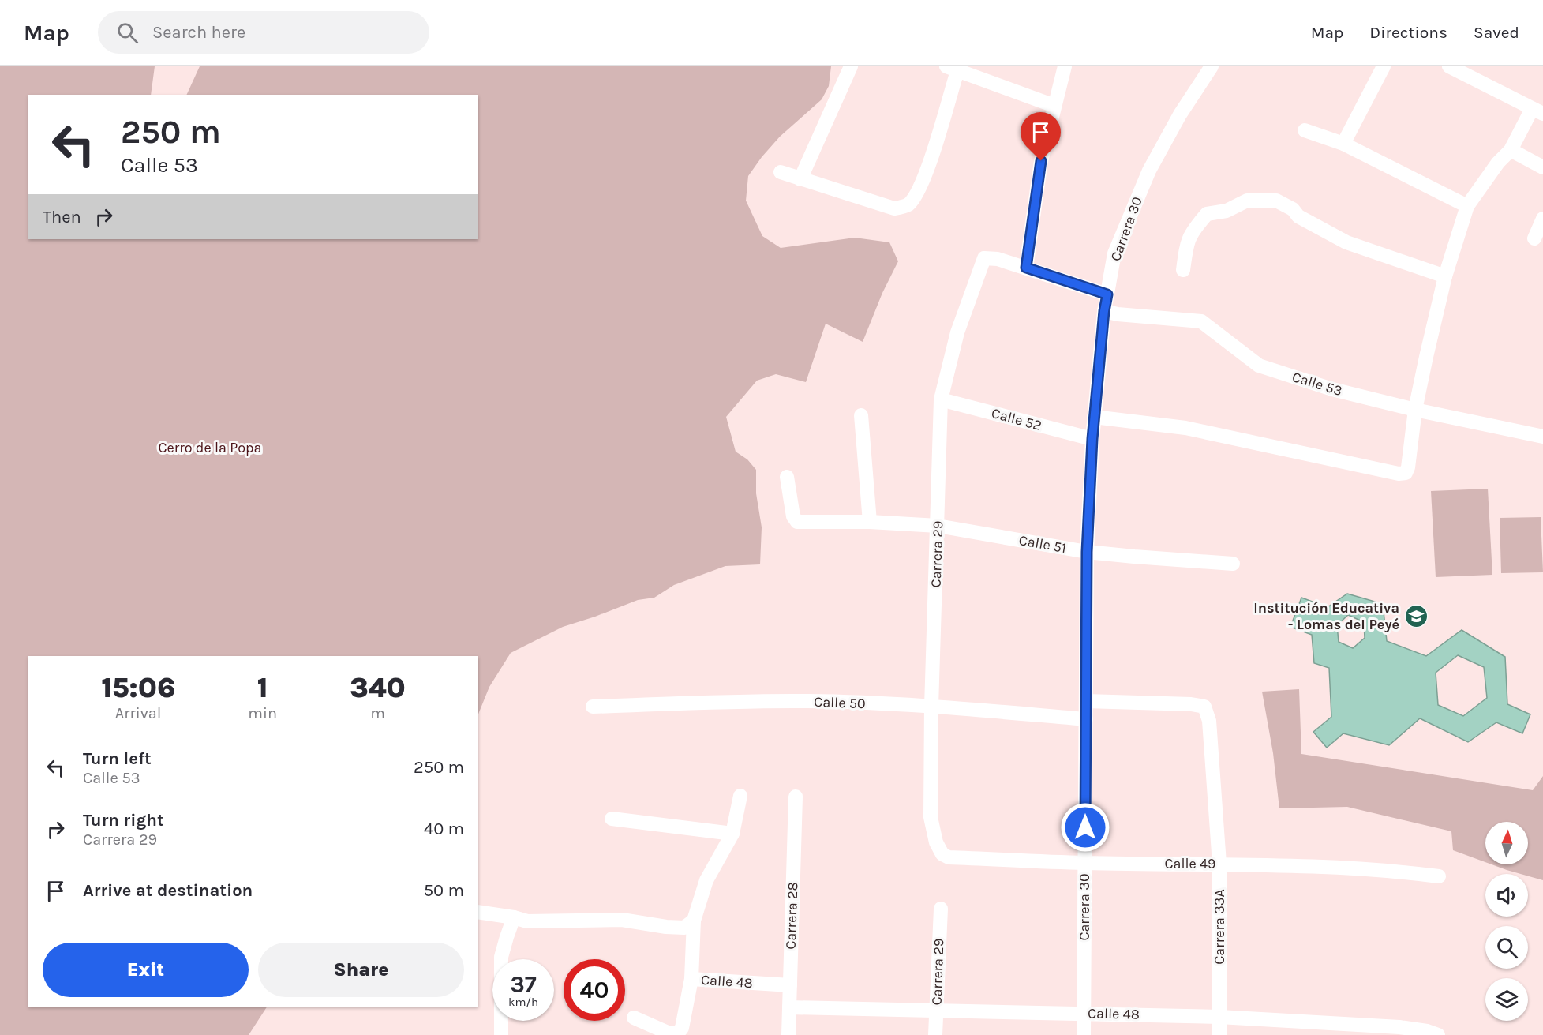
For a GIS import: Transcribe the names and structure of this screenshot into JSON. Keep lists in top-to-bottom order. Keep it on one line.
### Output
{"streets":{"street":["Carrera 30","Calle 53","Calle 52","Calle 51","Carrera 29","Calle 50","Calle 49","Carrera 28","Carrera 33A","Calle 48"]},"crossings":[["Carrera 30","Calle 53"],["Carrera 30","Calle 52"],["Carrera 30","Calle 51"],["Carrera 30","Calle 50"],["Carrera 30","Calle 49"],["Carrera 30","Carrera 33A"],["Carrera 30","Calle 48"],["Calle 52","Carrera 29"],["Calle 51","Carrera 29"],["Carrera 29","Calle 50"],["Carrera 29","Calle 49"],["Carrera 29","Calle 48"],["Calle 49","Carrera 33A"],["Carrera 28","Calle 48"],["Carrera 33A","Calle 48"]],"parks":["Cerro de la Popa"],"places":{"school or university":["Institución Educativa - Lomas del Peyé"]},"north":"top","page":{"header":"Map","search":"Search here","nav":["Map","Directions","Saved"],"turn":["250 m","Calle 53"],"then":"Then","eta":["15:06","Arrival","1","min","340","m"],"list":[{"name":"Turn left","note":"Calle 53","value":"250 m"},{"name":"Turn right","note":"Carrera 29","value":"40 m"},{"name":"Arrive at destination","value":"50 m"}],"buttons":["Exit","Share"],"speed":"37 km/h","limit":"40"}}
